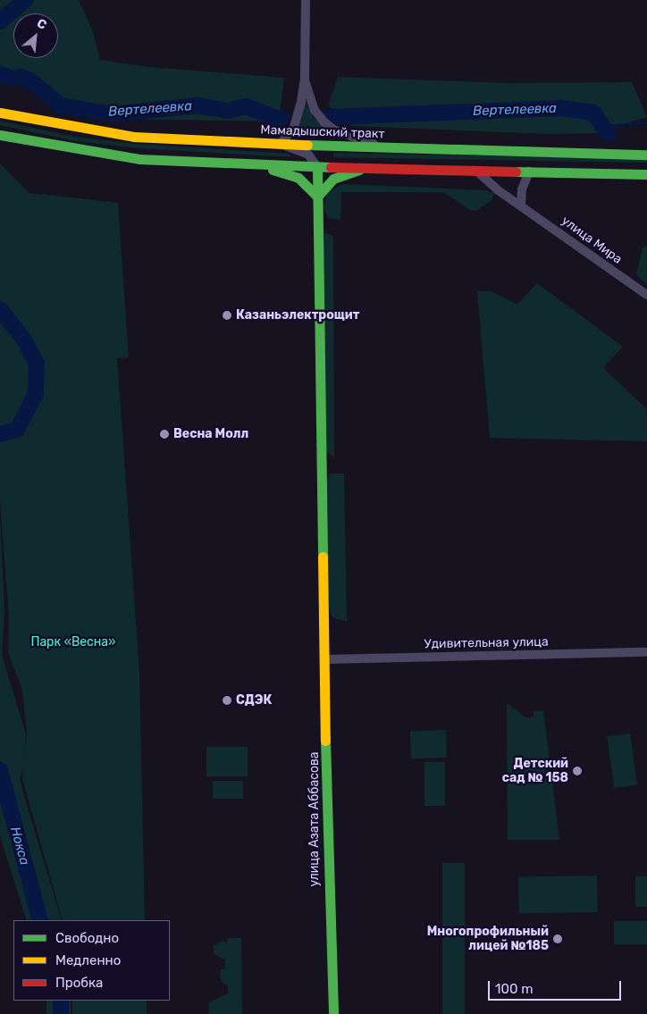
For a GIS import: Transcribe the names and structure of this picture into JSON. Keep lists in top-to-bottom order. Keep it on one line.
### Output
{"streets":{"main road":["Мамадышский тракт","улица Азата Аббасова"],"street":["улица Мира","Удивительная улица"]},"crossings":[["Удивительная улица","улица Азата Аббасова"]],"water":["Вертелеевка","Нокса"],"parks":["Парк «Весна»"],"places":["Казаньэлектрощит","Весна Молл","СДЭК","Детский сад № 158","Многопрофильный лицей №185"],"legend":["Свободно","Медленно","Пробка"],"scale_bar":"100 m","north":"top right"}
